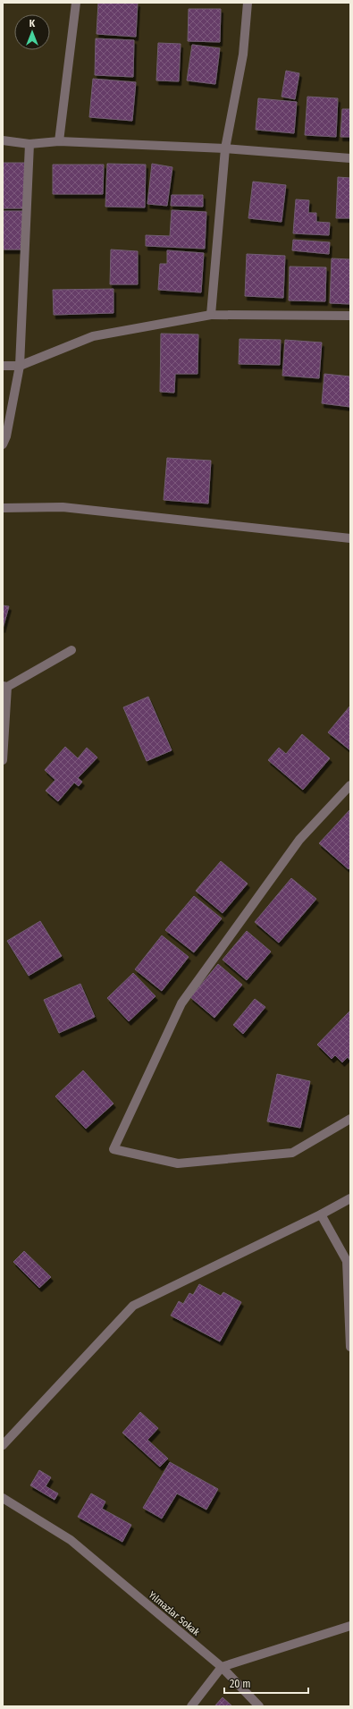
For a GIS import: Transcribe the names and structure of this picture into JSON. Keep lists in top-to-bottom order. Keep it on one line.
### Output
{"streets":{"street":["Yılmazlar Sokak"]},"scale_bar":"20 m","north":"top"}
